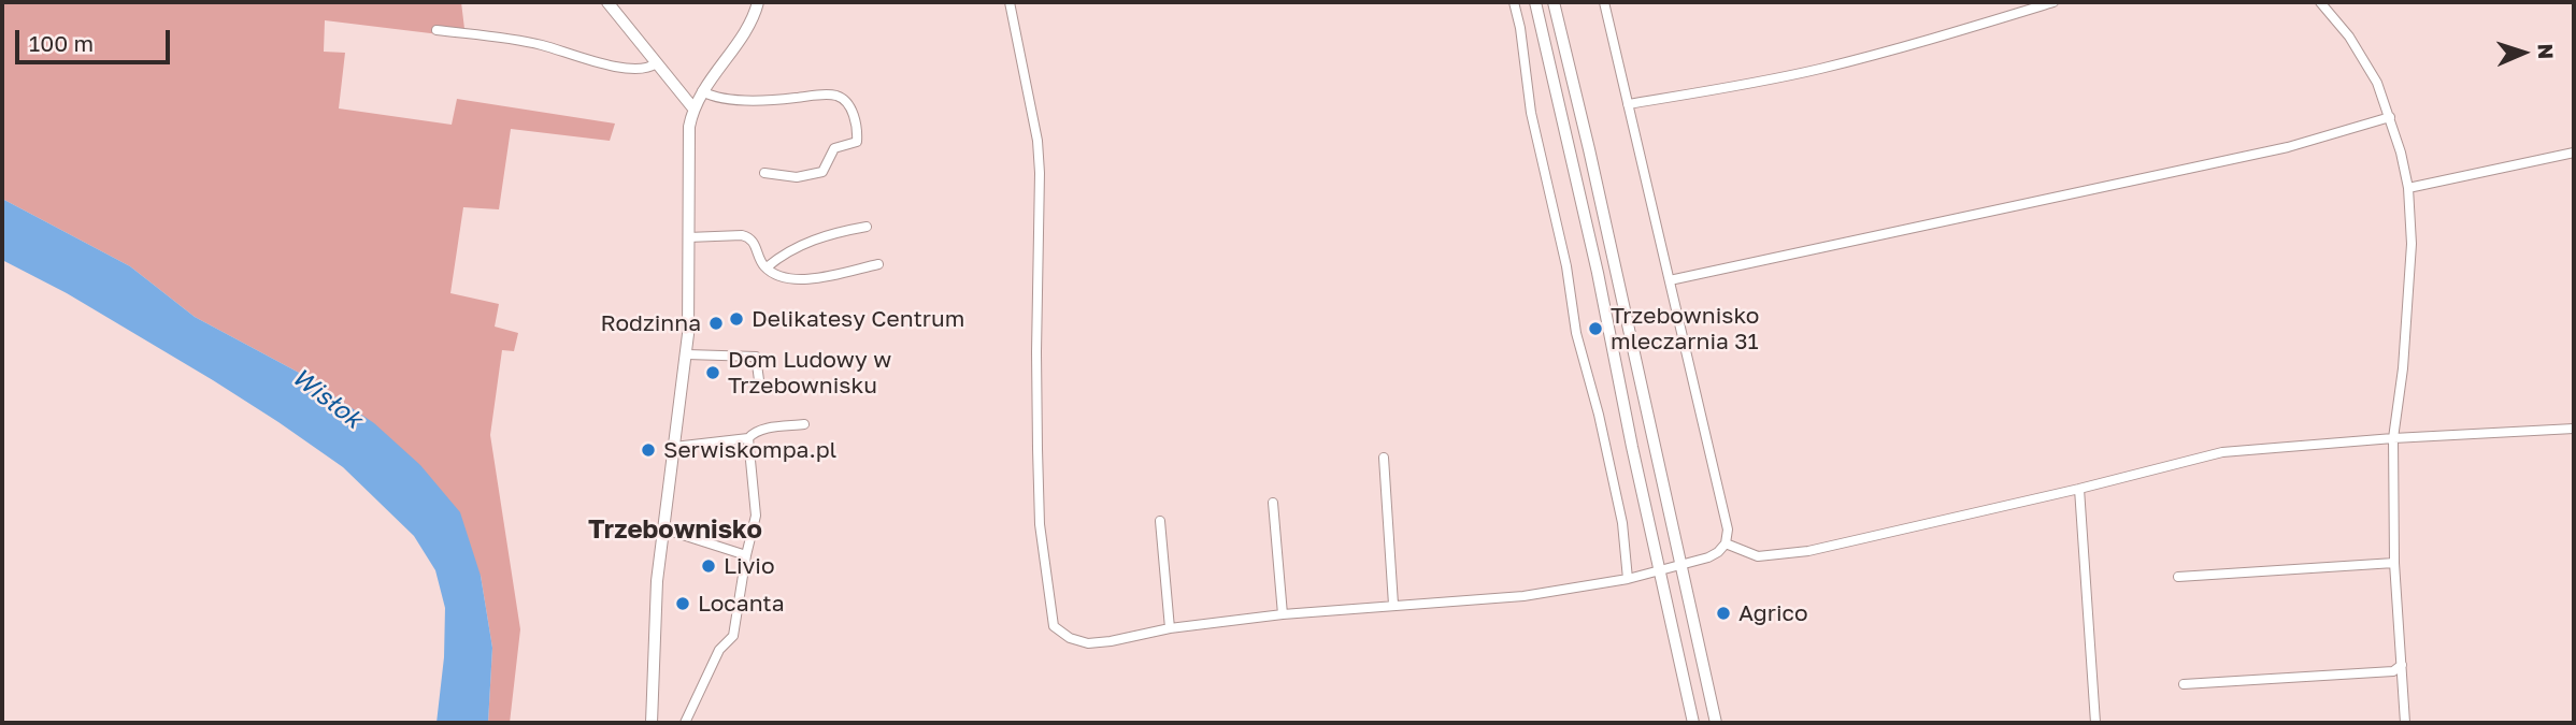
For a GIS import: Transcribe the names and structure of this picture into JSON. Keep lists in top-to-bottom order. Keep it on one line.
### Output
{"districts":["Trzebownisko"],"water":["Wisłok"],"places":["Delikatesy Centrum","Rodzinna","Trzebownisko mleczarnia 31","Dom Ludowy w Trzebownisku","Serwiskompa.pl","Livio","Locanta","Agrico"],"scale_bar":"100 m","north":"right"}
